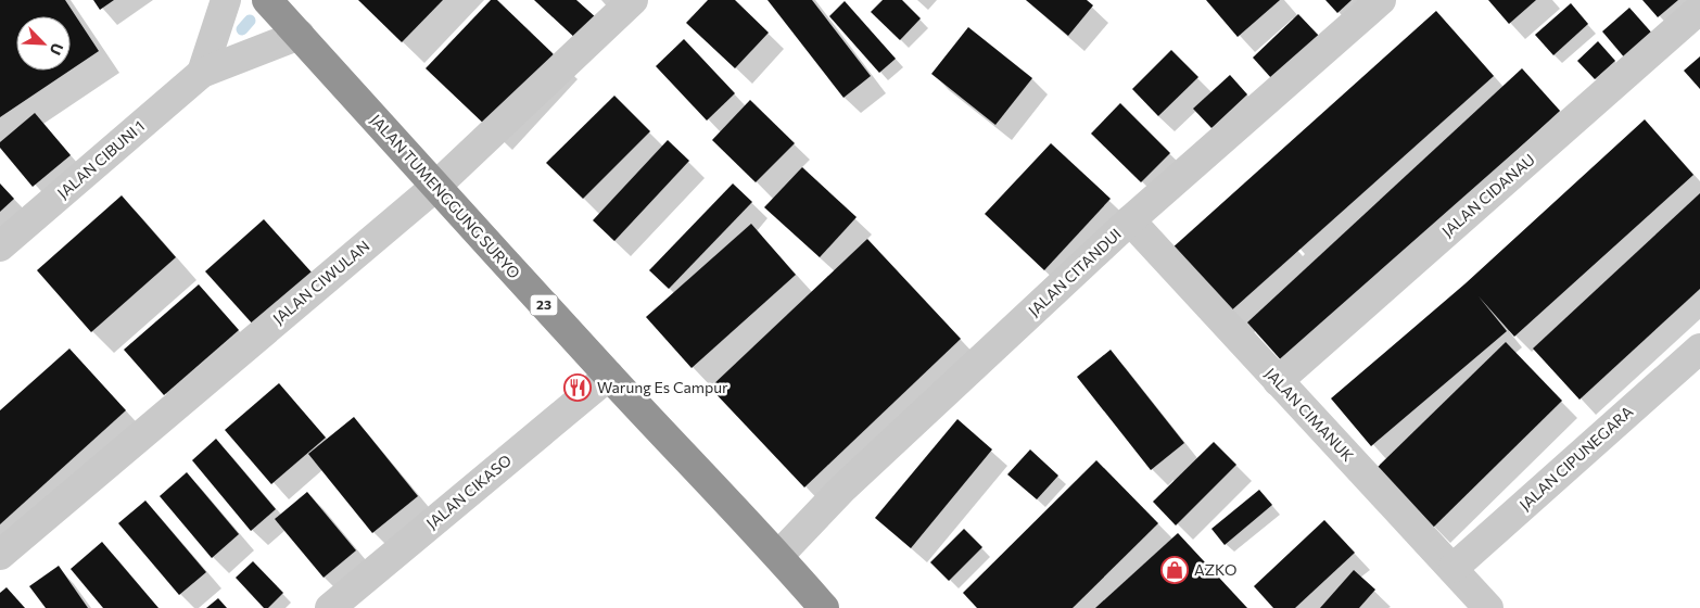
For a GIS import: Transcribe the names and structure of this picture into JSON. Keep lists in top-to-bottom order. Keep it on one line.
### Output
{"streets":{"highway":["JALAN TUMENGGUNG SURYO","23"],"street":["JALAN CIBUNI 1","JALAN CIDANAU","JALAN CITANDUI","JALAN CIWULAN","JALAN CIMANUK","JALAN CIPUNEGARA","JALAN CIKASO"]},"crossings":[["JALAN CIBUNI 1","JALAN TUMENGGUNG SURYO"],["JALAN CIDANAU","JALAN CIMANUK"],["JALAN TUMENGGUNG SURYO","JALAN CITANDUI"],["JALAN TUMENGGUNG SURYO","JALAN CIWULAN"],["JALAN TUMENGGUNG SURYO","JALAN CIKASO"],["JALAN CITANDUI","JALAN CIMANUK"],["JALAN CIMANUK","JALAN CIPUNEGARA"]],"places":{"restaurant":["Warung Es Campur"],"shop":["AZKO"]},"north":"bottom right"}
